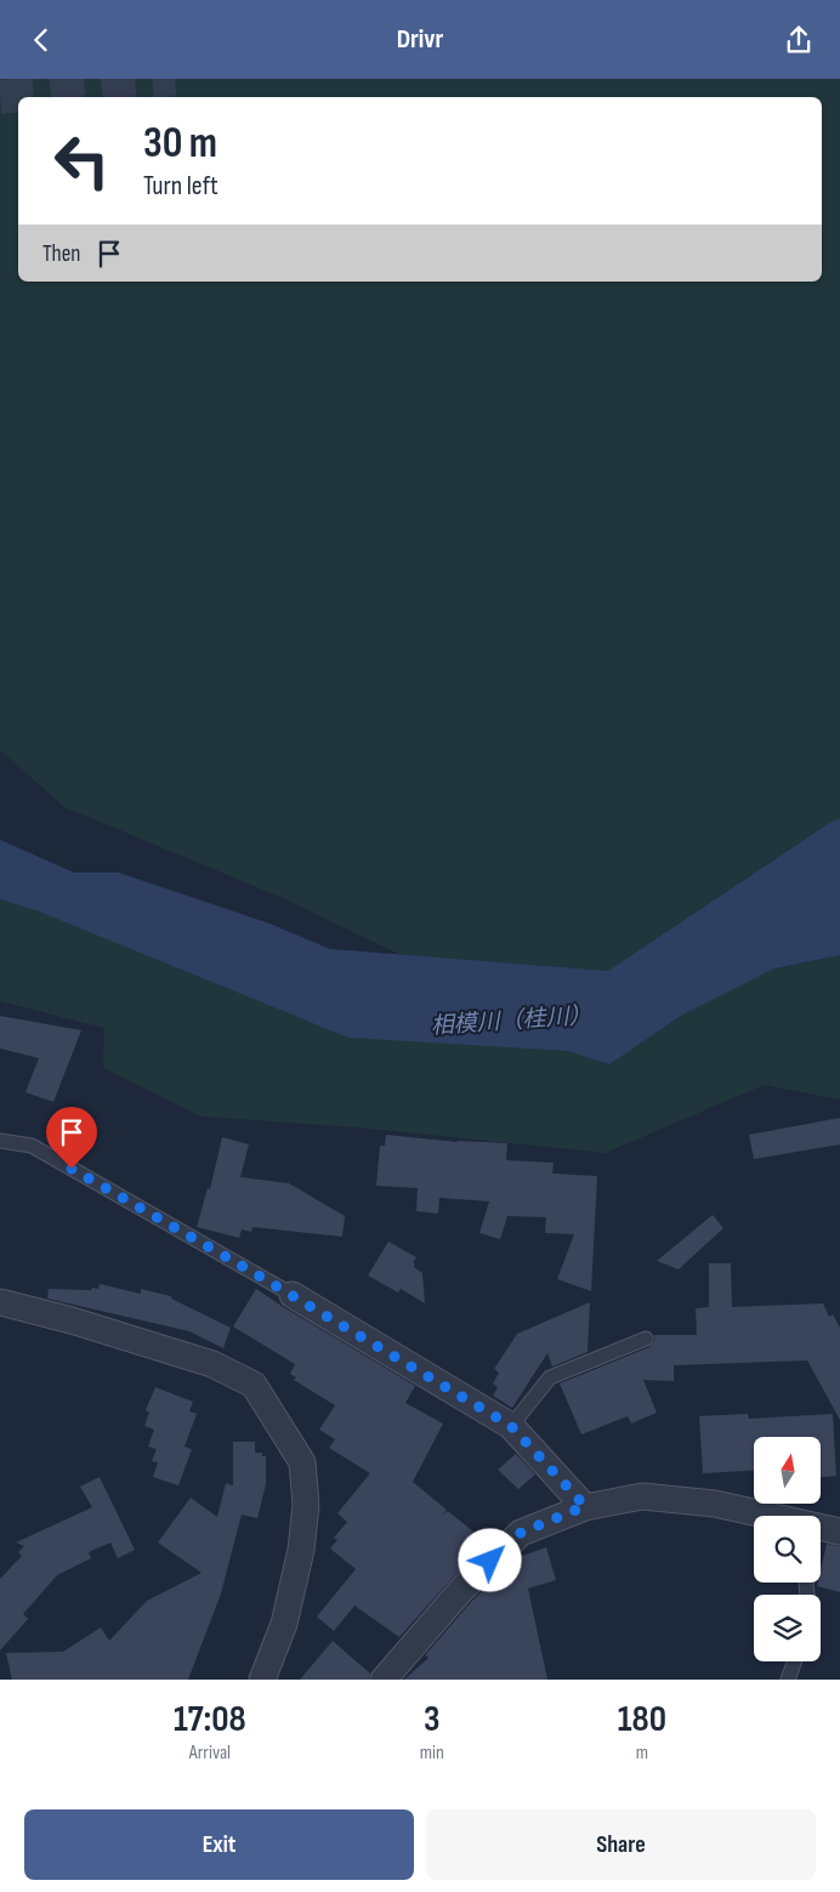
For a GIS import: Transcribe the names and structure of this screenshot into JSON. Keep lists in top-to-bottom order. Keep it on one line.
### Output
{"water":["相模川（桂川）"],"north":"top","page":{"header":"Drivr","turn":["30 m","Turn left"],"then":"Then","eta":["17:08","Arrival","3","min","180","m"],"buttons":["Exit","Share"]}}
